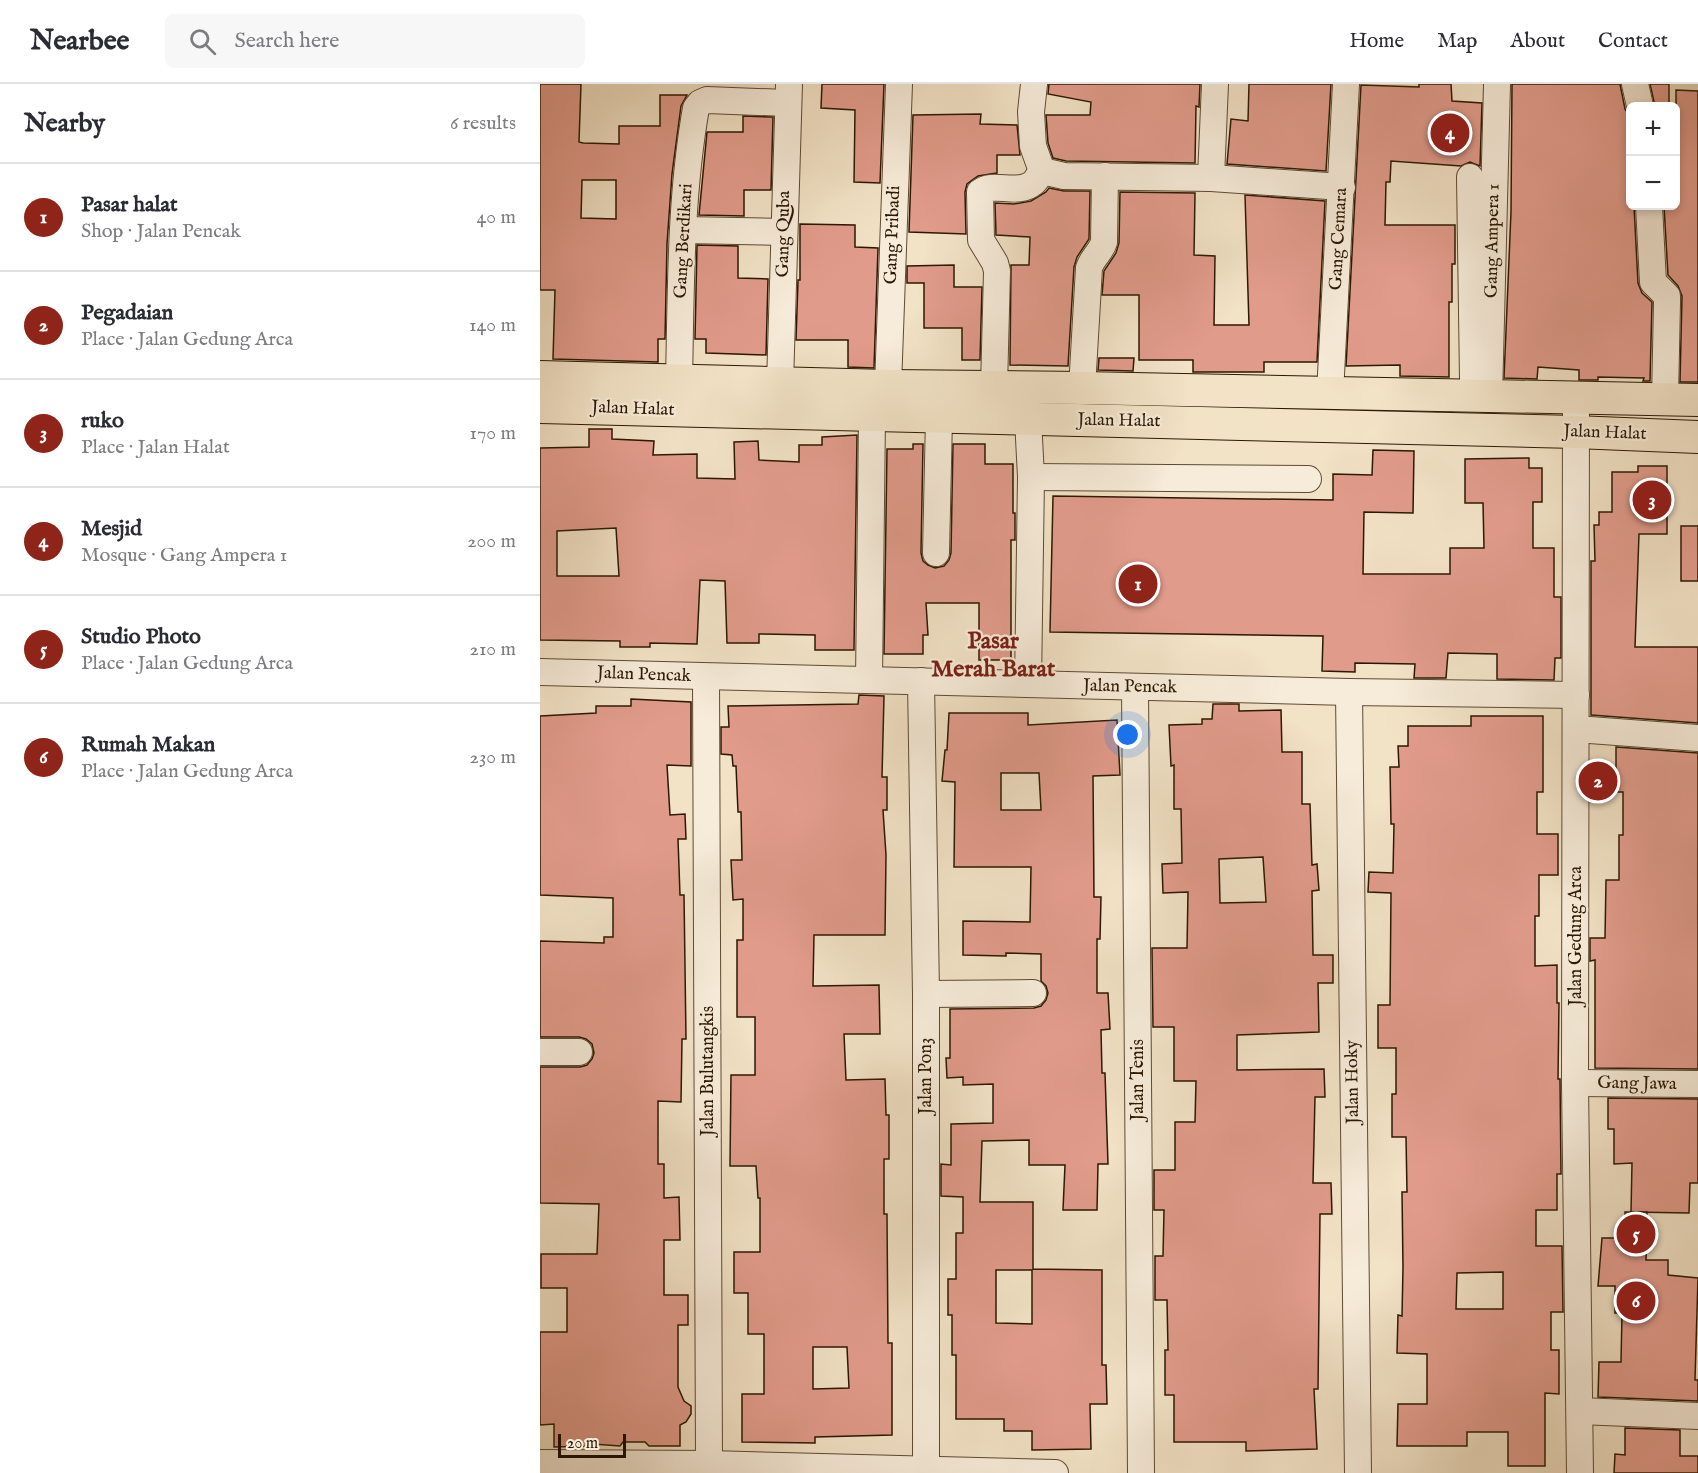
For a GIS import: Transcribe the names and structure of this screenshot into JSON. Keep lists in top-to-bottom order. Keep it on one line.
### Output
{"streets":{"main road":["Jalan Halat"],"street":["Gang Quba","Gang Pribadi","Gang Cemara","Gang Berdikari","Gang Ampera 1","Jalan Pencak","Jalan Gedung Arca","Jalan Bulutangkis","Jalan Pon3","Jalan Tenis","Jalan Hoky","Gang Jawa"]},"crossings":[["Gang Quba","Gang Berdikari"],["Gang Quba","Jalan Halat"],["Gang Pribadi","Jalan Halat"],["Gang Cemara","Jalan Halat"],["Gang Berdikari","Jalan Halat"],["Gang Ampera 1","Jalan Halat"],["Jalan Halat","Jalan Gedung Arca"],["Jalan Pencak","Jalan Gedung Arca"],["Jalan Pencak","Jalan Bulutangkis"],["Jalan Pencak","Jalan Pon3"],["Jalan Pencak","Jalan Tenis"],["Jalan Pencak","Jalan Hoky"],["Jalan Gedung Arca","Gang Jawa"]],"districts":["Pasar Merah Barat"],"scale_bar":"20 m","page":{"header":"Nearbee","search":"Search here","nav":["Home","Map","About","Contact"],"heading":["Nearby","6 results"],"map_buttons":["+","−"],"pins":["4","3","1","2","5","6"],"list":[{"mark":"1","name":"Pasar halat","note":"Shop · Jalan Pencak","value":"40 m"},{"mark":"2","name":"Pegadaian","note":"Place · Jalan Gedung Arca","value":"140 m"},{"mark":"3","name":"ruko","note":"Place · Jalan Halat","value":"170 m"},{"mark":"4","name":"Mesjid","note":"Mosque · Gang Ampera 1","value":"200 m"},{"mark":"5","name":"Studio Photo","note":"Place · Jalan Gedung Arca","value":"210 m"},{"mark":"6","name":"Rumah Makan","note":"Place · Jalan Gedung Arca","value":"230 m"}],"scale":"20 m"}}
